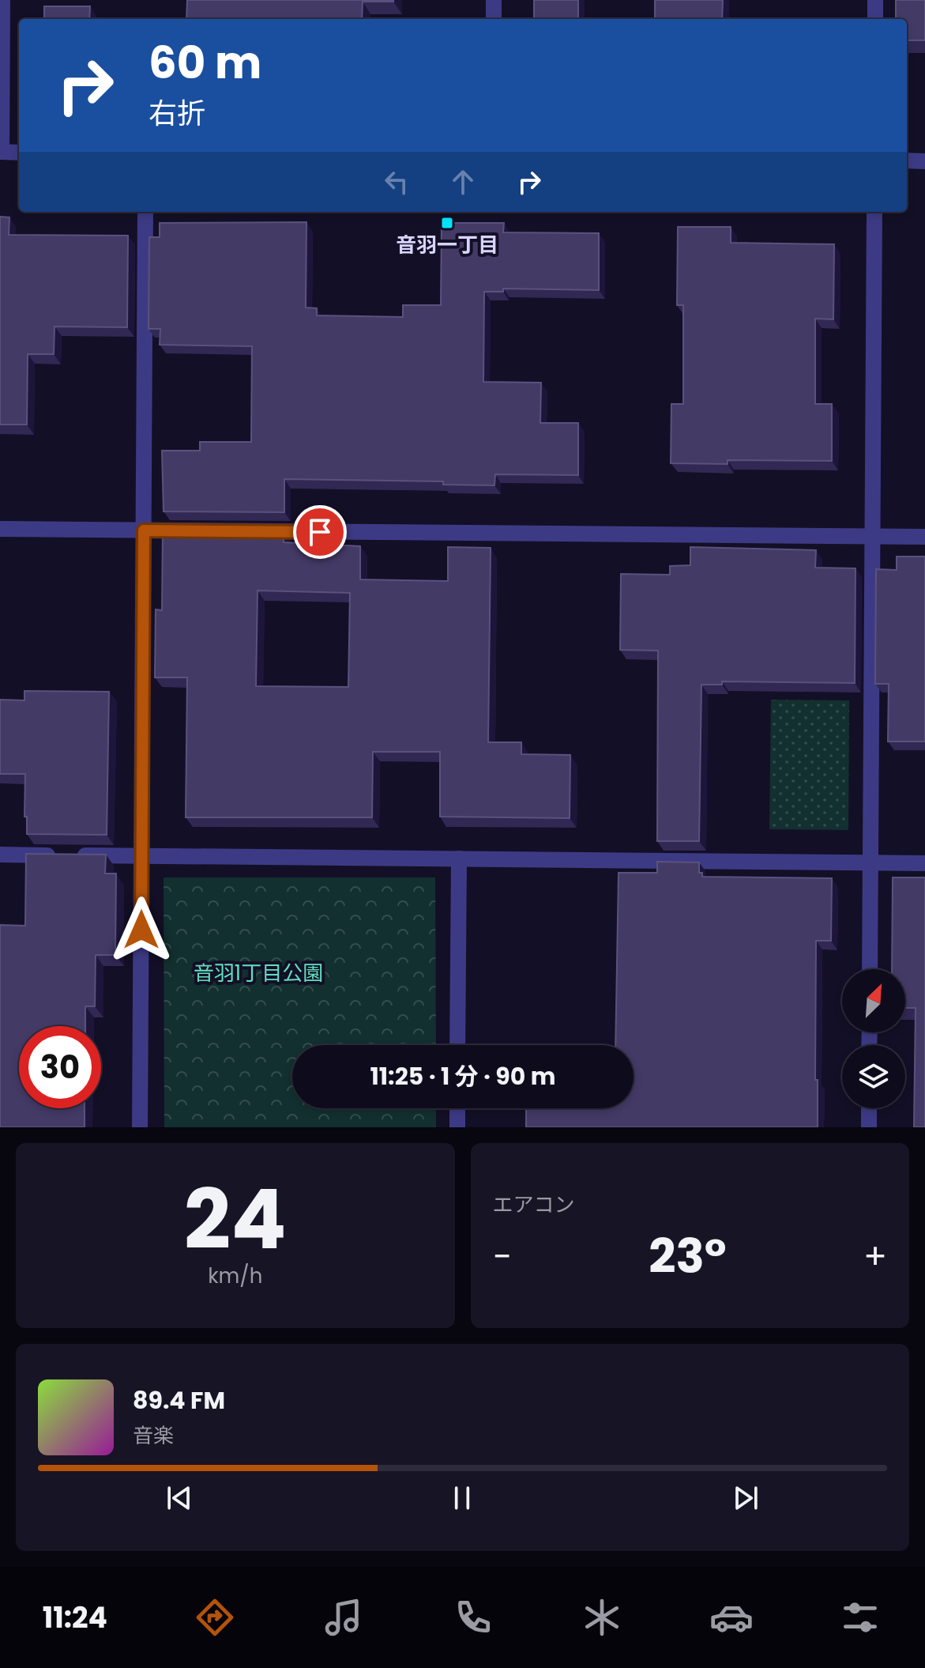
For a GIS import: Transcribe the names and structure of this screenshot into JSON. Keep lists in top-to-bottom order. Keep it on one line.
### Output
{"parks":["音羽1丁目公園"],"places":{"transit":["音羽一丁目"]},"north":"top right","page":{"turn":["60 m","右折"],"limit":"30","trip":"11:25 · 1 分 · 90 m","tile":[["24","km/h"],"エアコン"],"heat":["−","23°","+"],"song":["89.4 FM","音楽"],"tabs":"11:24"}}
